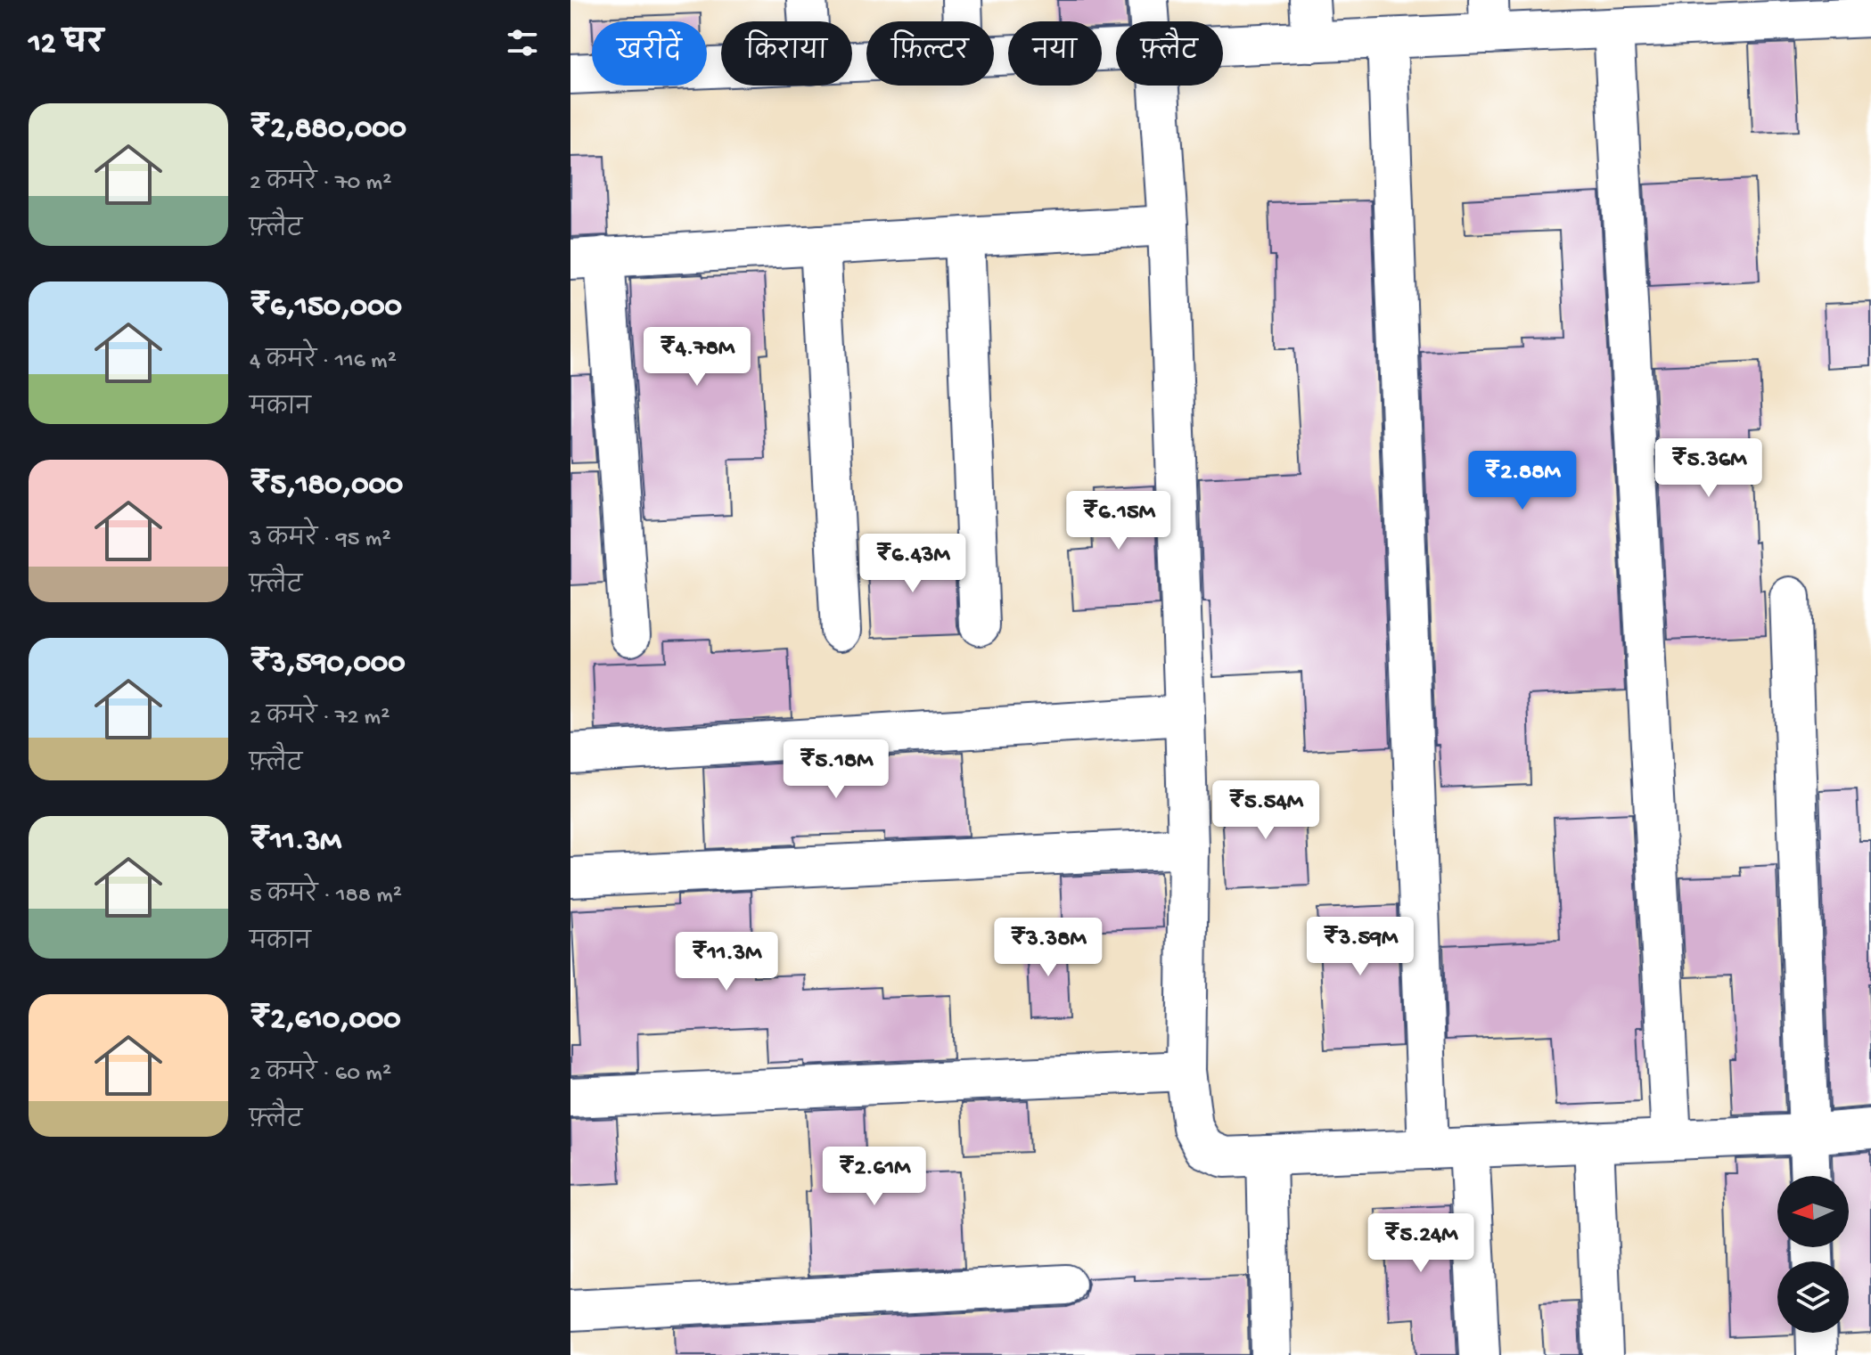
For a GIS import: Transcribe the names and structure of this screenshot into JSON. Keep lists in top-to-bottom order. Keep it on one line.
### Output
{"north":"left","page":{"heading":"12 घर","chip":["खरीदें","किराया","फ़िल्टर","नया","फ़्लैट"],"list":[{"name":"₹2,880,000","note":"2 कमरे · 70 m² · फ़्लैट"},{"name":"₹6,150,000","note":"4 कमरे · 116 m² · मकान"},{"name":"₹5,180,000","note":"3 कमरे · 95 m² · फ़्लैट"},{"name":"₹3,590,000","note":"2 कमरे · 72 m² · फ़्लैट"},{"name":"₹11.3M","note":"5 कमरे · 188 m² · मकान"},{"name":"₹2,610,000","note":"2 कमरे · 60 m² · फ़्लैट"}],"price":["₹4.78M","₹5.36M","₹2.88M","₹6.15M","₹6.43M","₹5.18M","₹5.54M","₹3.59M","₹3.38M","₹11.3M","₹2.61M","₹5.24M"]}}
